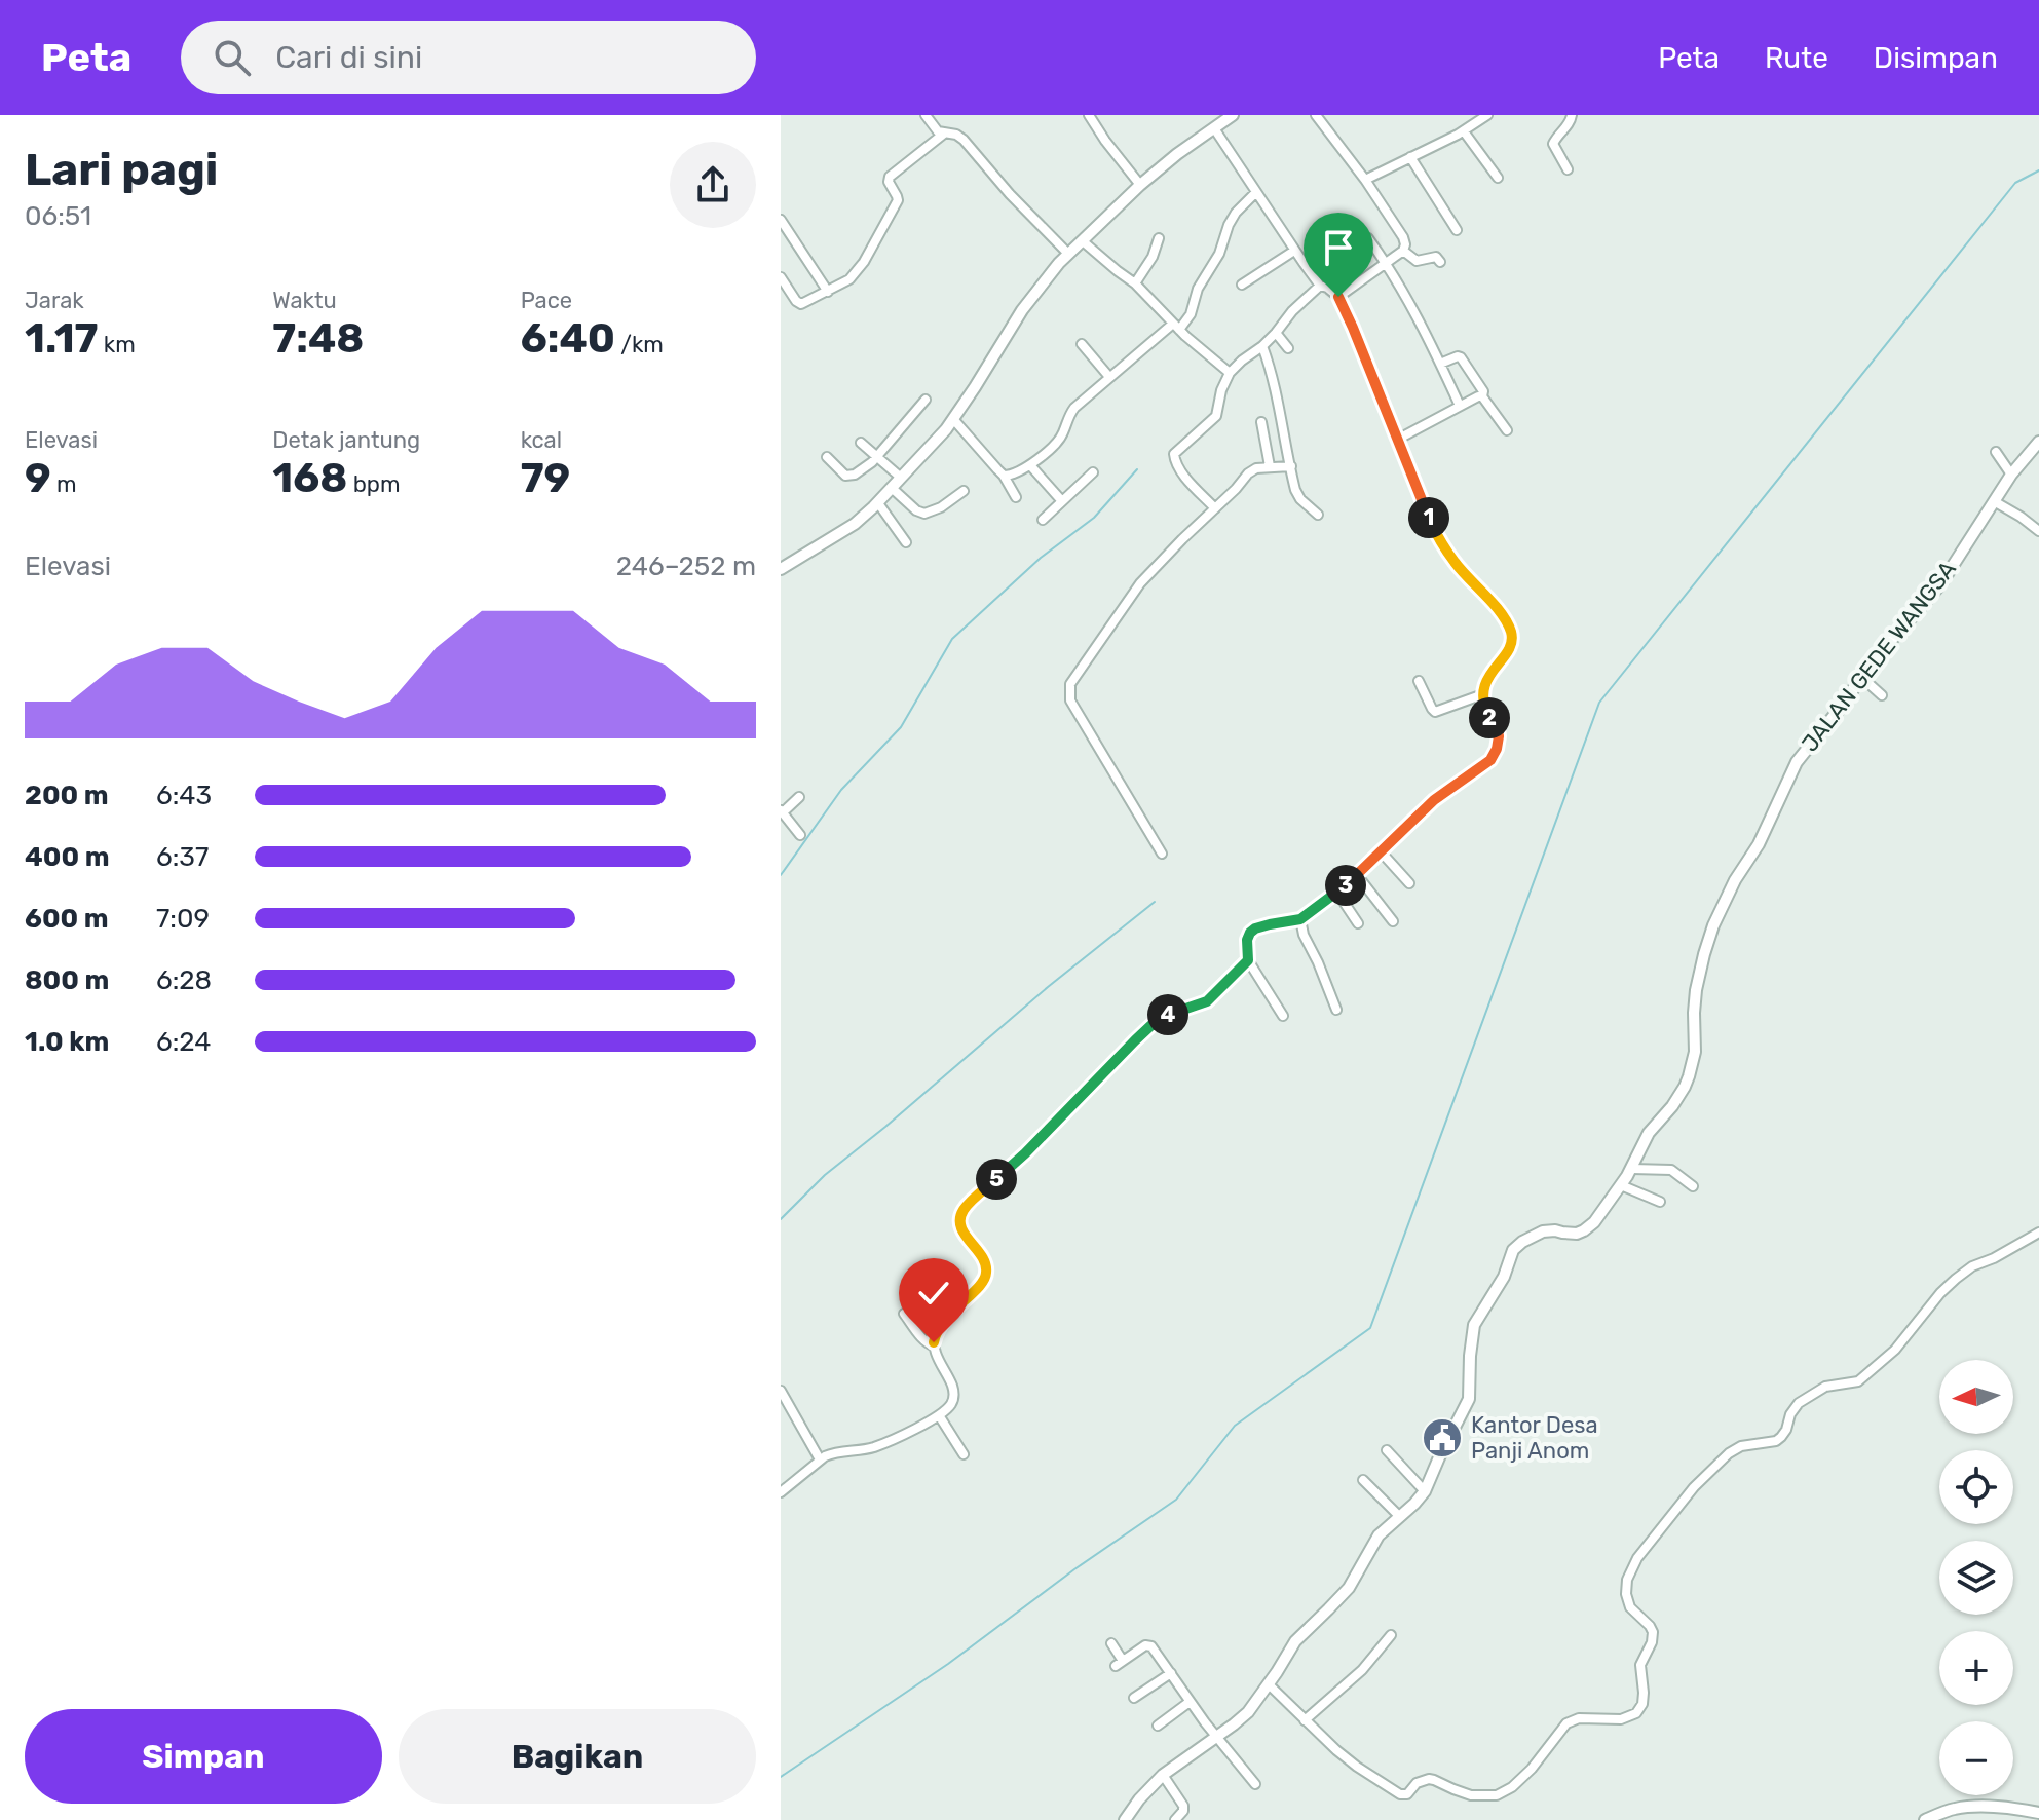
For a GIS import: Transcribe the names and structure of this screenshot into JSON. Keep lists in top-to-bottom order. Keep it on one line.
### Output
{"streets":{"street":["JALAN GEDE WANGSA"]},"places":{"public building":["Kantor Desa Panji Anom"]},"north":"left","page":{"header":"Peta","search":"Cari di sini","nav":["Peta","Rute","Disimpan"],"heading":["Lari pagi","06:51"],"stats":[["Jarak","1.17 km"],["Waktu","7:48"],["Pace","6:40 /km"],["Elevasi","9 m"],["Detak jantung","168 bpm"],["kcal","79"]],"pins":["1","2","3","4","5"],"chart":["Elevasi","246–252 m"],"list":[{"name":"200 m","note":"6:43"},{"name":"400 m","note":"6:37"},{"name":"600 m","note":"7:09"},{"name":"800 m","note":"6:28"},{"name":"1.0 km","note":"6:24"}],"map_buttons":["+","−"],"buttons":["Simpan","Bagikan"]}}
